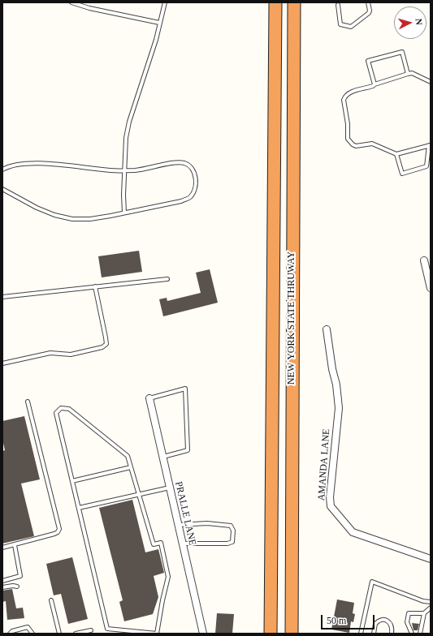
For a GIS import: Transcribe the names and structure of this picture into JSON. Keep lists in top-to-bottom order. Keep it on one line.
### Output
{"streets":{"highway":["NEW YORK STATE THRUWAY"],"street":["AMANDA LANE","PRALLE LANE"]},"scale_bar":"50 m","north":"right"}
